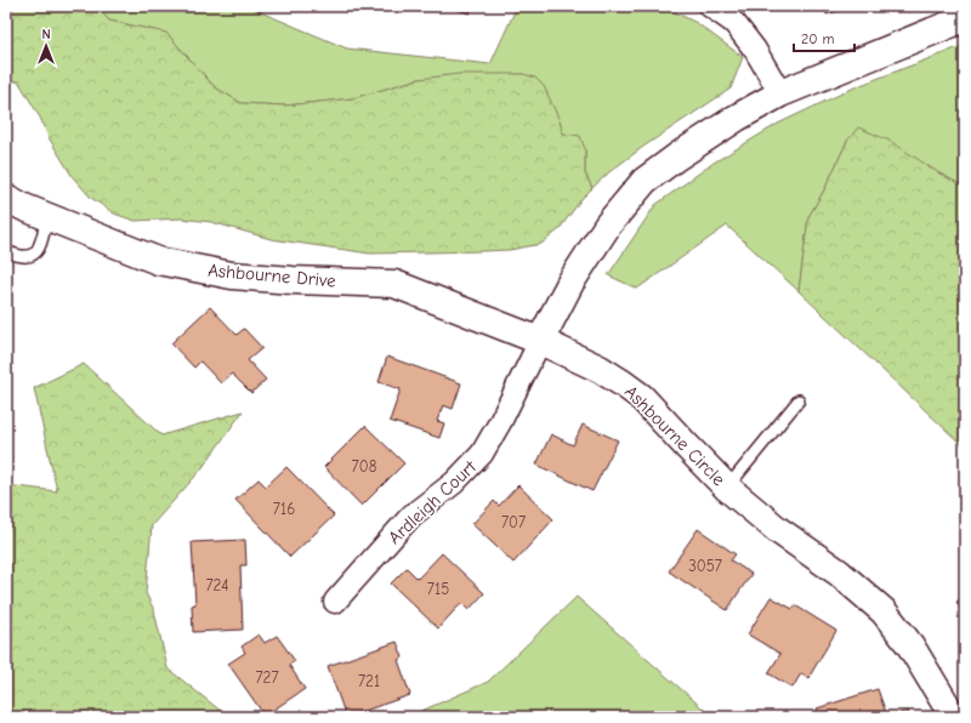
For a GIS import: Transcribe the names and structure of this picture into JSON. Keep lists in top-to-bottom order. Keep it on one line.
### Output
{"streets":{"street":["Ashbourne Drive","Ashbourne Circle","Ardleigh Court"]},"crossings":[["Ashbourne Drive","Ashbourne Circle"],["Ashbourne Drive","Ardleigh Court"],["Ashbourne Circle","Ardleigh Court"]],"house_numbers":["708","716","707","3057","724","715","727","721"],"scale_bar":"20 m","north":"top"}
